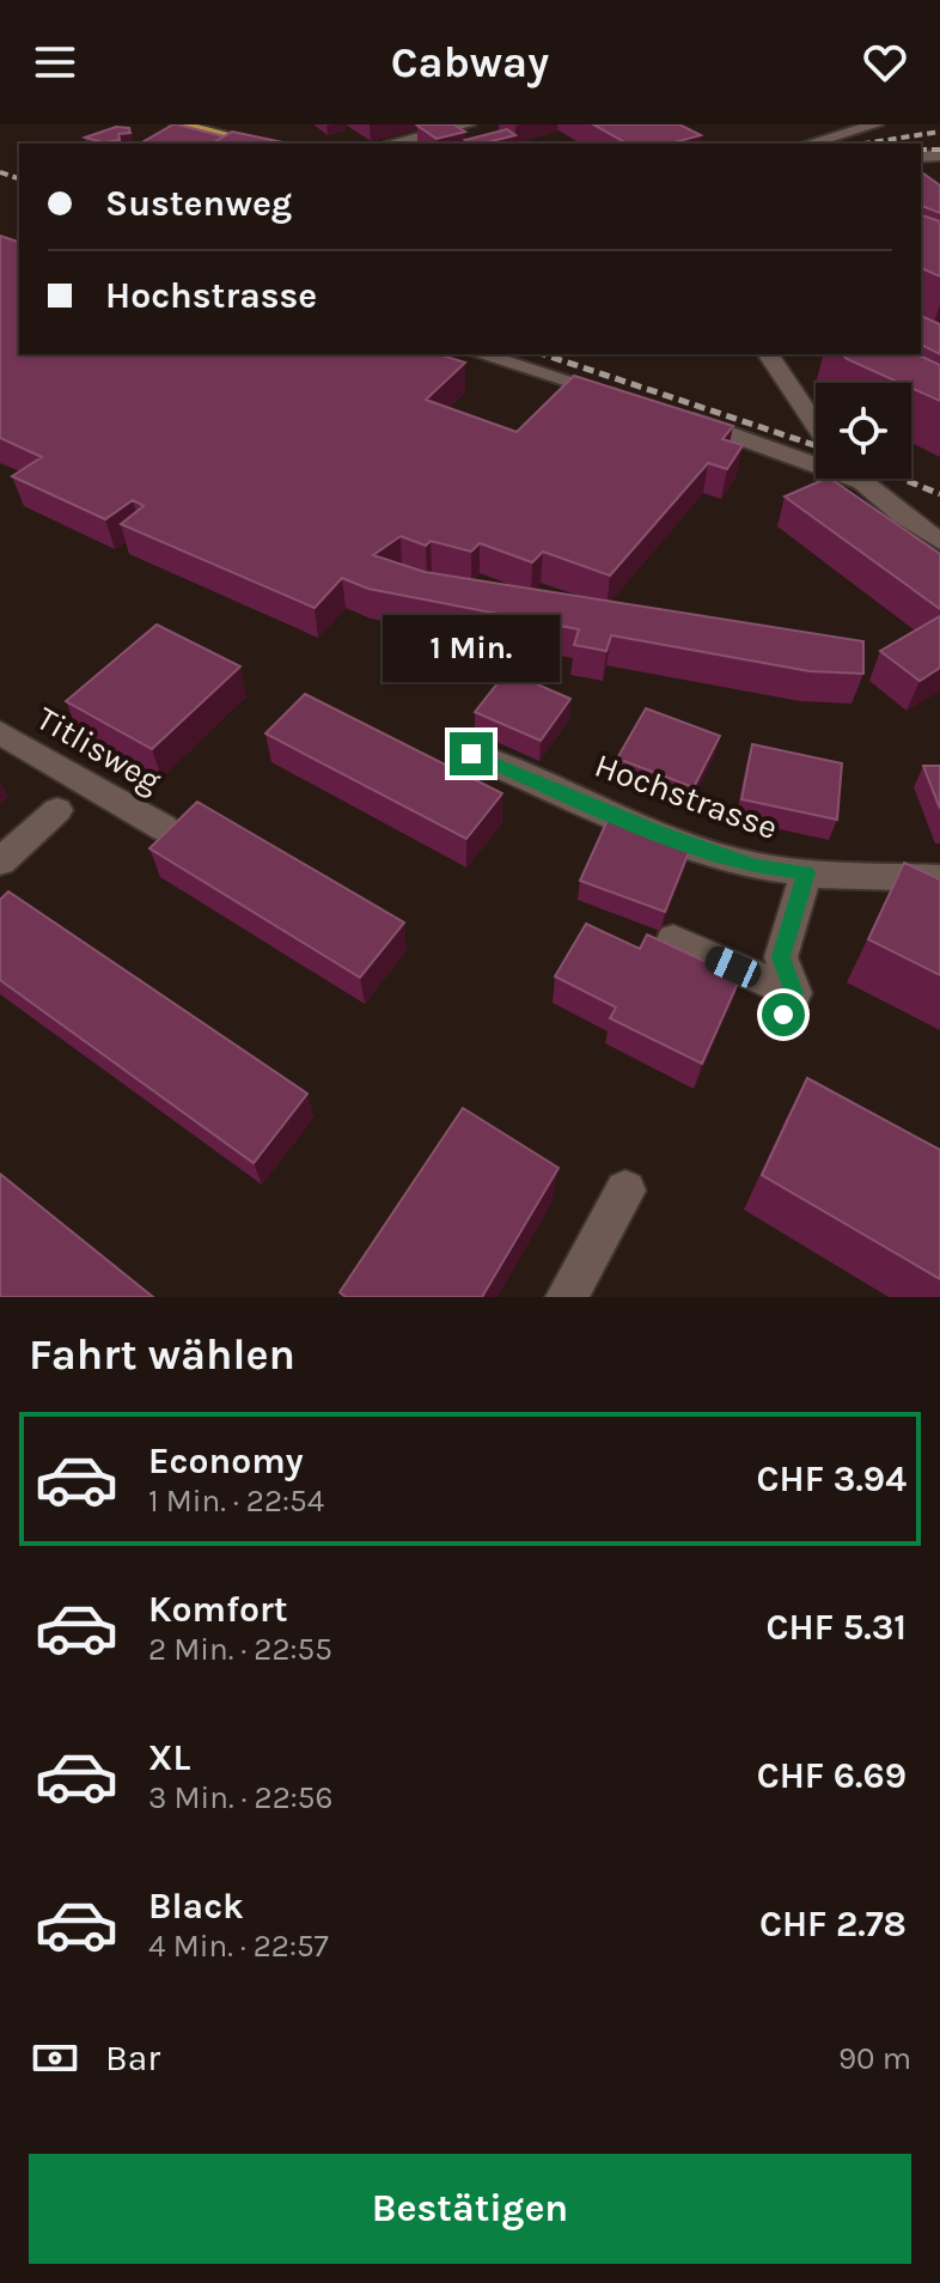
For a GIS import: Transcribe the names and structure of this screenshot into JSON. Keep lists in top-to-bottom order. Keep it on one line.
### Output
{"streets":{"street":["Titlisweg","Hochstrasse"]},"page":{"header":"Cabway","banner":["Sustenweg","Hochstrasse"],"bubble":"1 Min.","heading":"Fahrt wählen","list":[{"name":"Economy","note":"1 Min. · 22:54","value":"CHF 3.94"},{"name":"Komfort","note":"2 Min. · 22:55","value":"CHF 5.31"},{"name":"XL","note":"3 Min. · 22:56","value":"CHF 6.69"},{"name":"Black","note":"4 Min. · 22:57","value":"CHF 2.78"}],"pay":["Bar","90 m"],"buttons":"Bestätigen"}}
